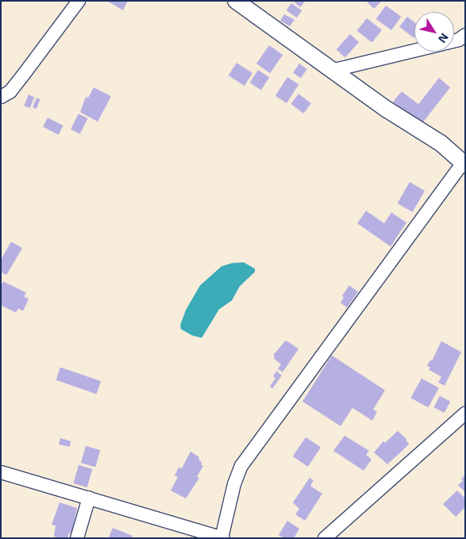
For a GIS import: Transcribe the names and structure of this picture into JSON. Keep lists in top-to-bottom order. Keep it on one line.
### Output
{"north":"bottom right"}
